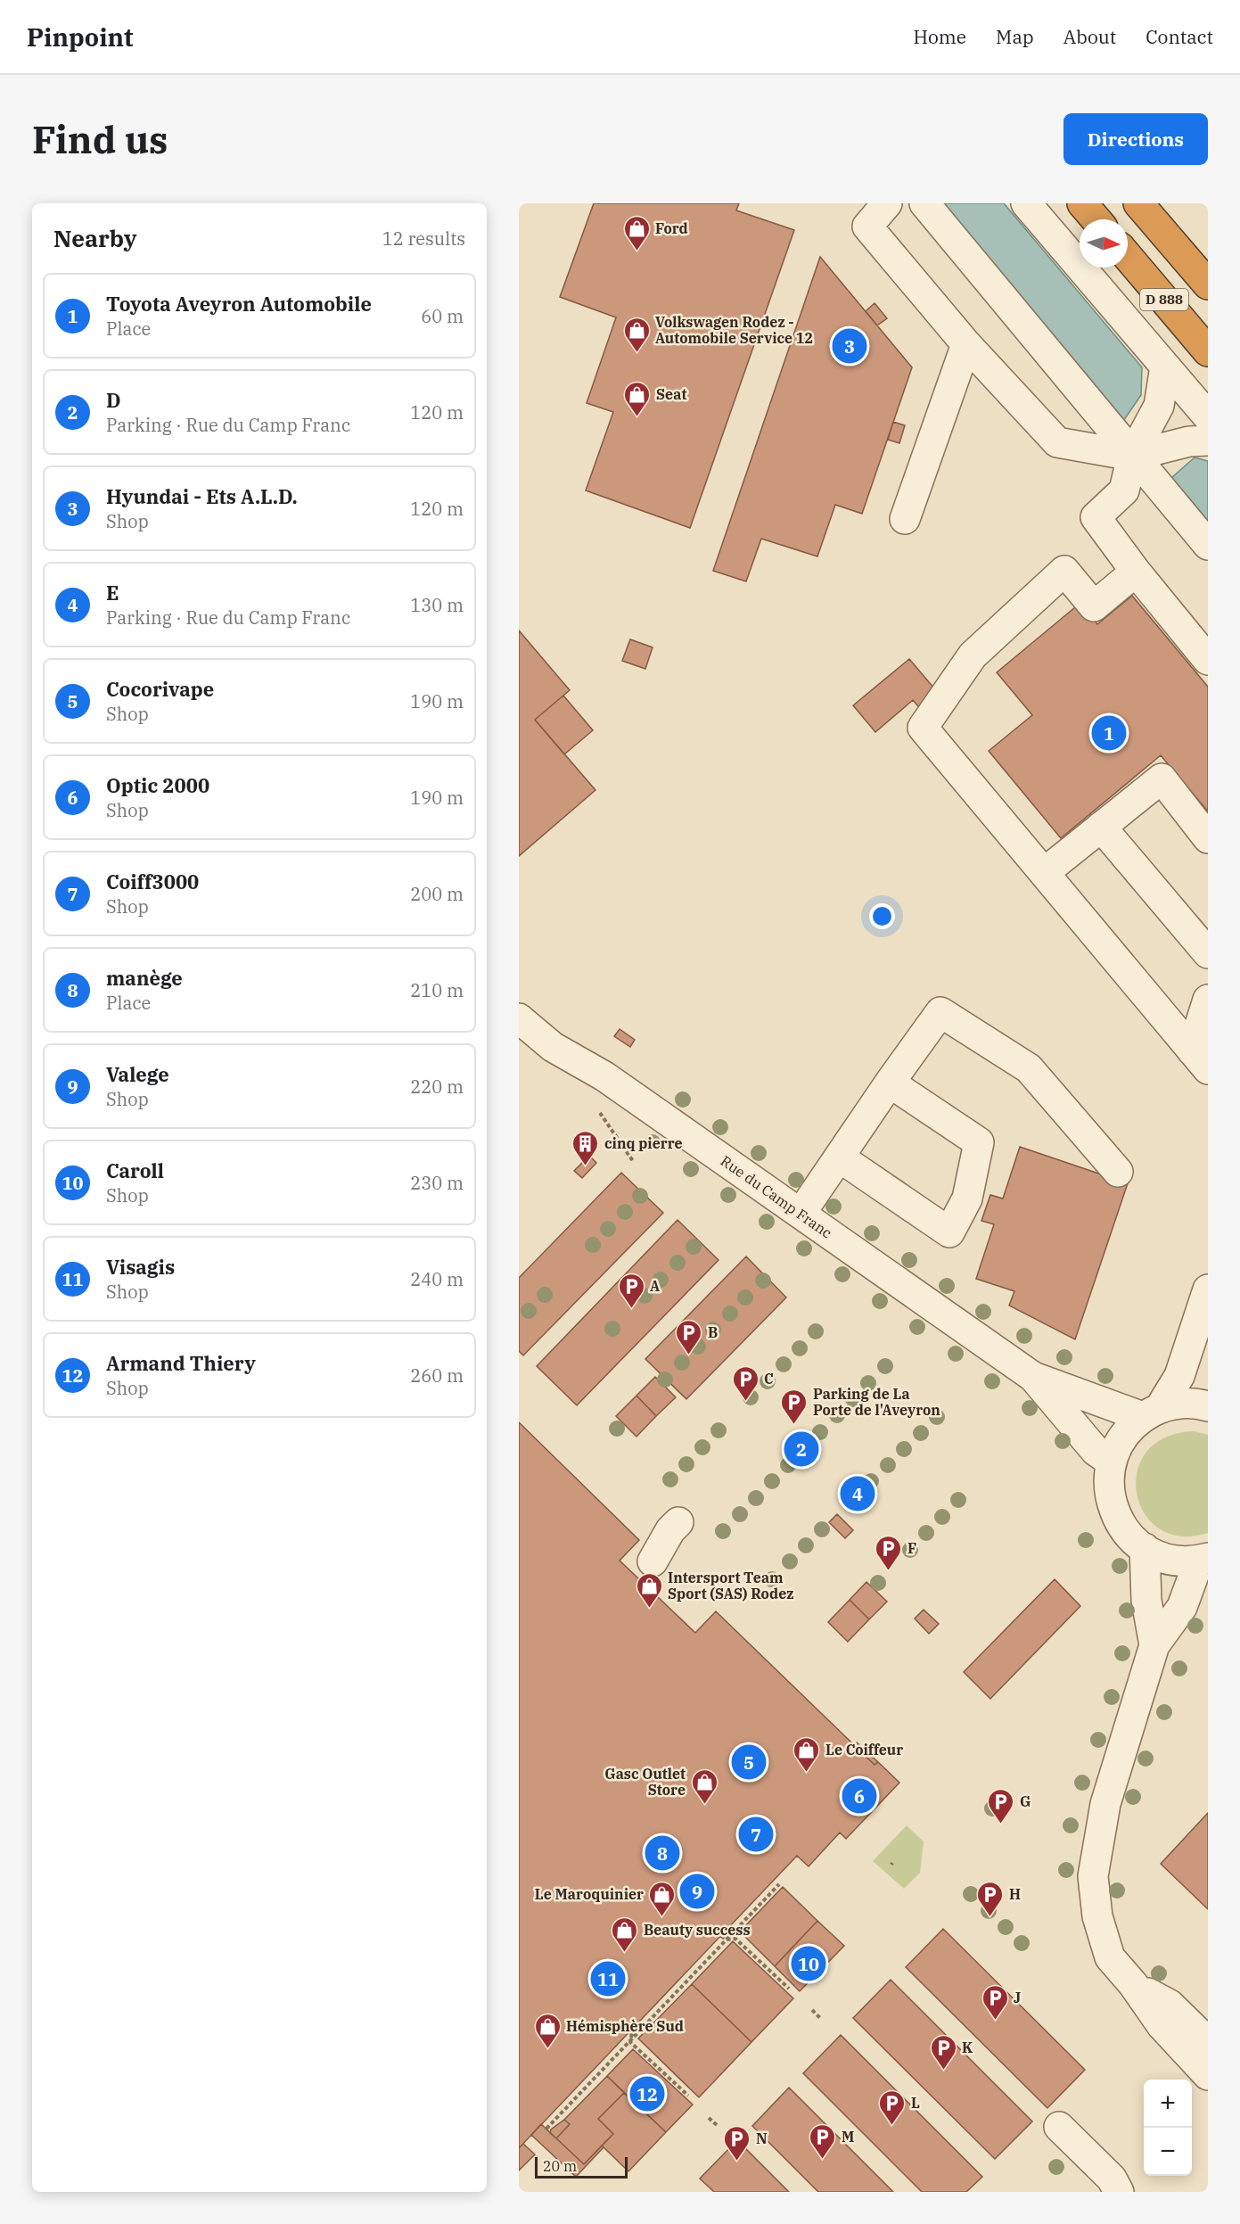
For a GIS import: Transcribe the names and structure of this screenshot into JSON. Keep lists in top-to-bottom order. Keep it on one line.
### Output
{"streets":{"highway":["D 888"],"street":["Rue du Camp Franc"]},"places":{"shop":["Ford","Volkswagen Rodez - Automobile Service 12","Seat","Intersport Team Sport (SAS) Rodez","Le Coiffeur","Gasc Outlet Store","Le Maroquinier","Beauty success","Hémisphère Sud"],"building":["cinq pierre"],"parking":["A","B","C","Parking de La Porte de l'Aveyron","F","G","H","J","K","L","M","N"]},"scale_bar":"20 m","north":"right","page":{"header":"Pinpoint","nav":["Home","Map","About","Contact"],"buttons":"Directions","title":"Find us","heading":["Nearby","12 results"],"list":[{"mark":"1","name":"Toyota Aveyron Automobile","note":"Place","value":"60 m"},{"mark":"2","name":"D","note":"Parking · Rue du Camp Franc","value":"120 m"},{"mark":"3","name":"Hyundai - Ets A.L.D.","note":"Shop","value":"120 m"},{"mark":"4","name":"E","note":"Parking · Rue du Camp Franc","value":"130 m"},{"mark":"5","name":"Cocorivape","note":"Shop","value":"190 m"},{"mark":"6","name":"Optic 2000","note":"Shop","value":"190 m"},{"mark":"7","name":"Coiff3000","note":"Shop","value":"200 m"},{"mark":"8","name":"manège","note":"Place","value":"210 m"},{"mark":"9","name":"Valege","note":"Shop","value":"220 m"},{"mark":"10","name":"Caroll","note":"Shop","value":"230 m"},{"mark":"11","name":"Visagis","note":"Shop","value":"240 m"},{"mark":"12","name":"Armand Thiery","note":"Shop","value":"260 m"}],"pins":["3","1","2","4","5","6","7","8","9","10","11","12"],"map_buttons":["+","−"],"scale":"20 m"}}
